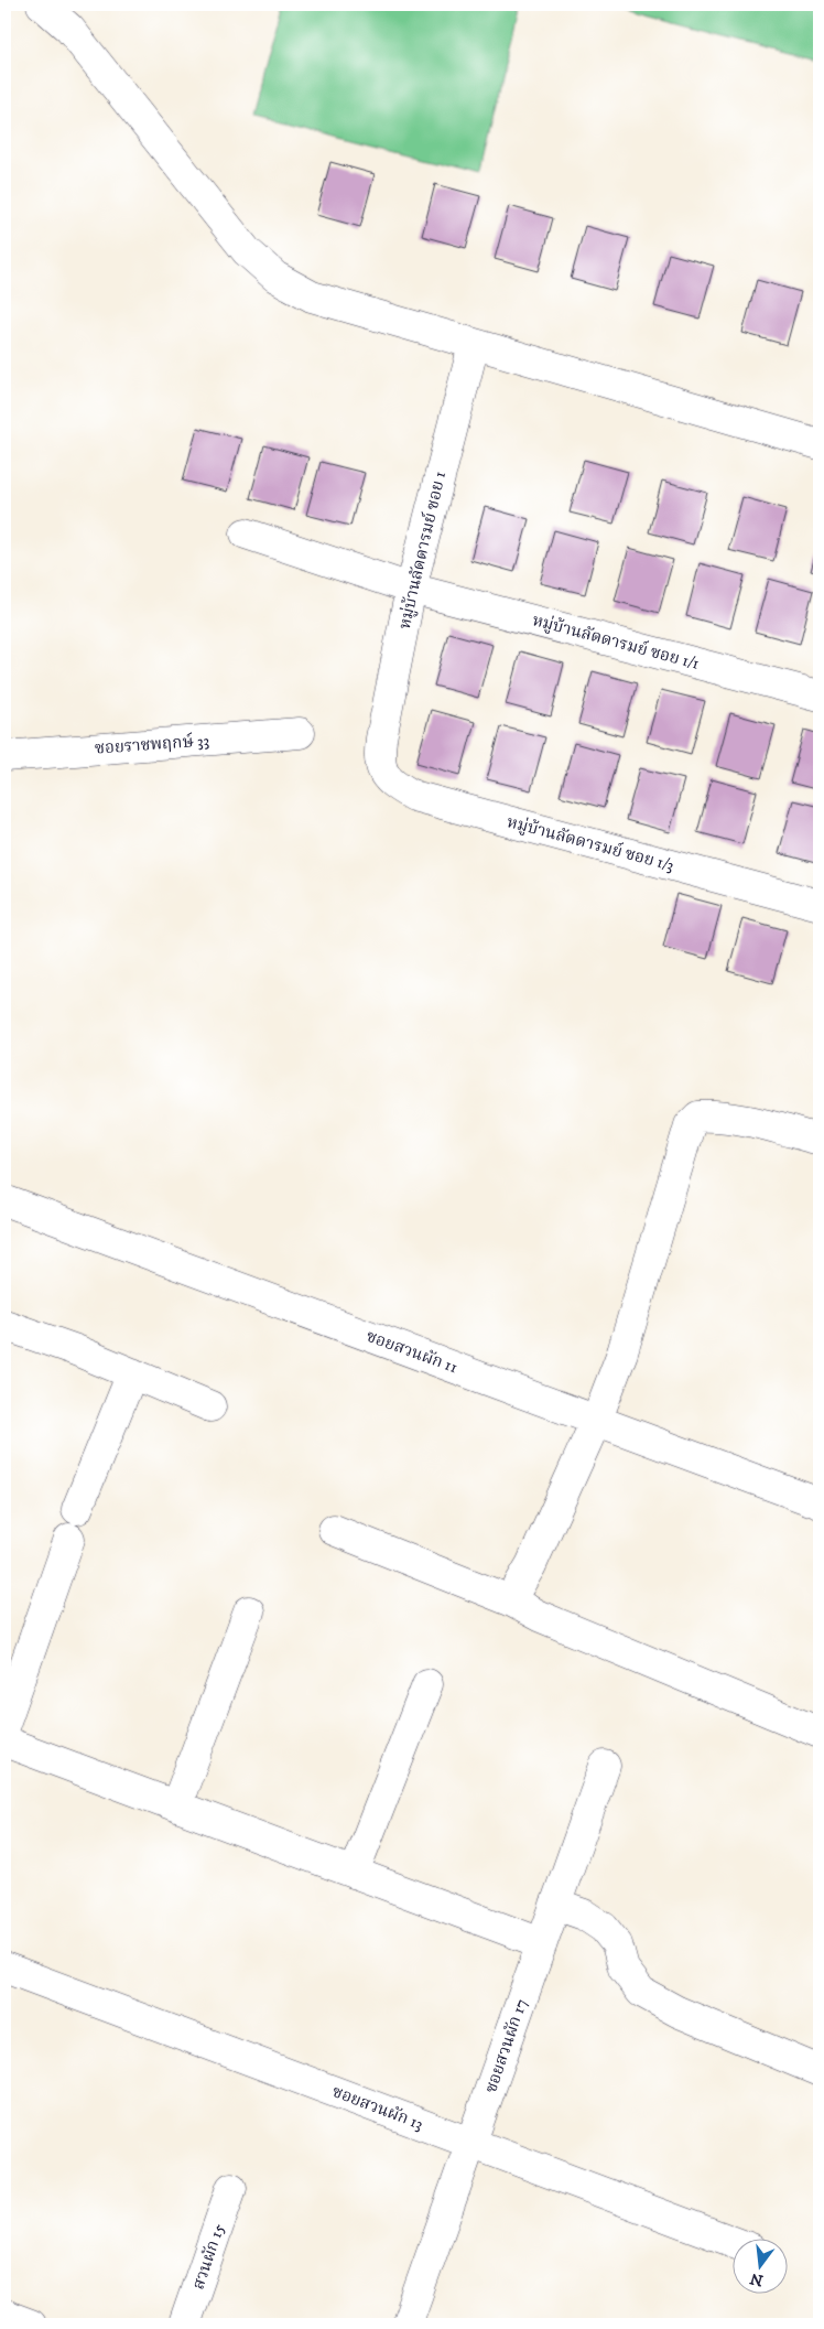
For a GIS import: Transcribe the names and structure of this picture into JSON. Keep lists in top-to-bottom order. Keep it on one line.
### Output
{"streets":{"street":["หมู่บ้านลัดดารมย์ ซอย 1","หมู่บ้านลัดดารมย์ ซอย 1/1","ซอยราชพฤกษ์ 33","หมู่บ้านลัดดารมย์ ซอย 1/3","ซอยสวนผัก 11","ซอยสวนผัก 17","ซอยสวนผัก 13","สวนผัก 15"]},"crossings":[["หมู่บ้านลัดดารมย์ ซอย 1","หมู่บ้านลัดดารมย์ ซอย 1/1"],["หมู่บ้านลัดดารมย์ ซอย 1","หมู่บ้านลัดดารมย์ ซอย 1/3"],["ซอยสวนผัก 17","ซอยสวนผัก 13"]],"north":"bottom"}
